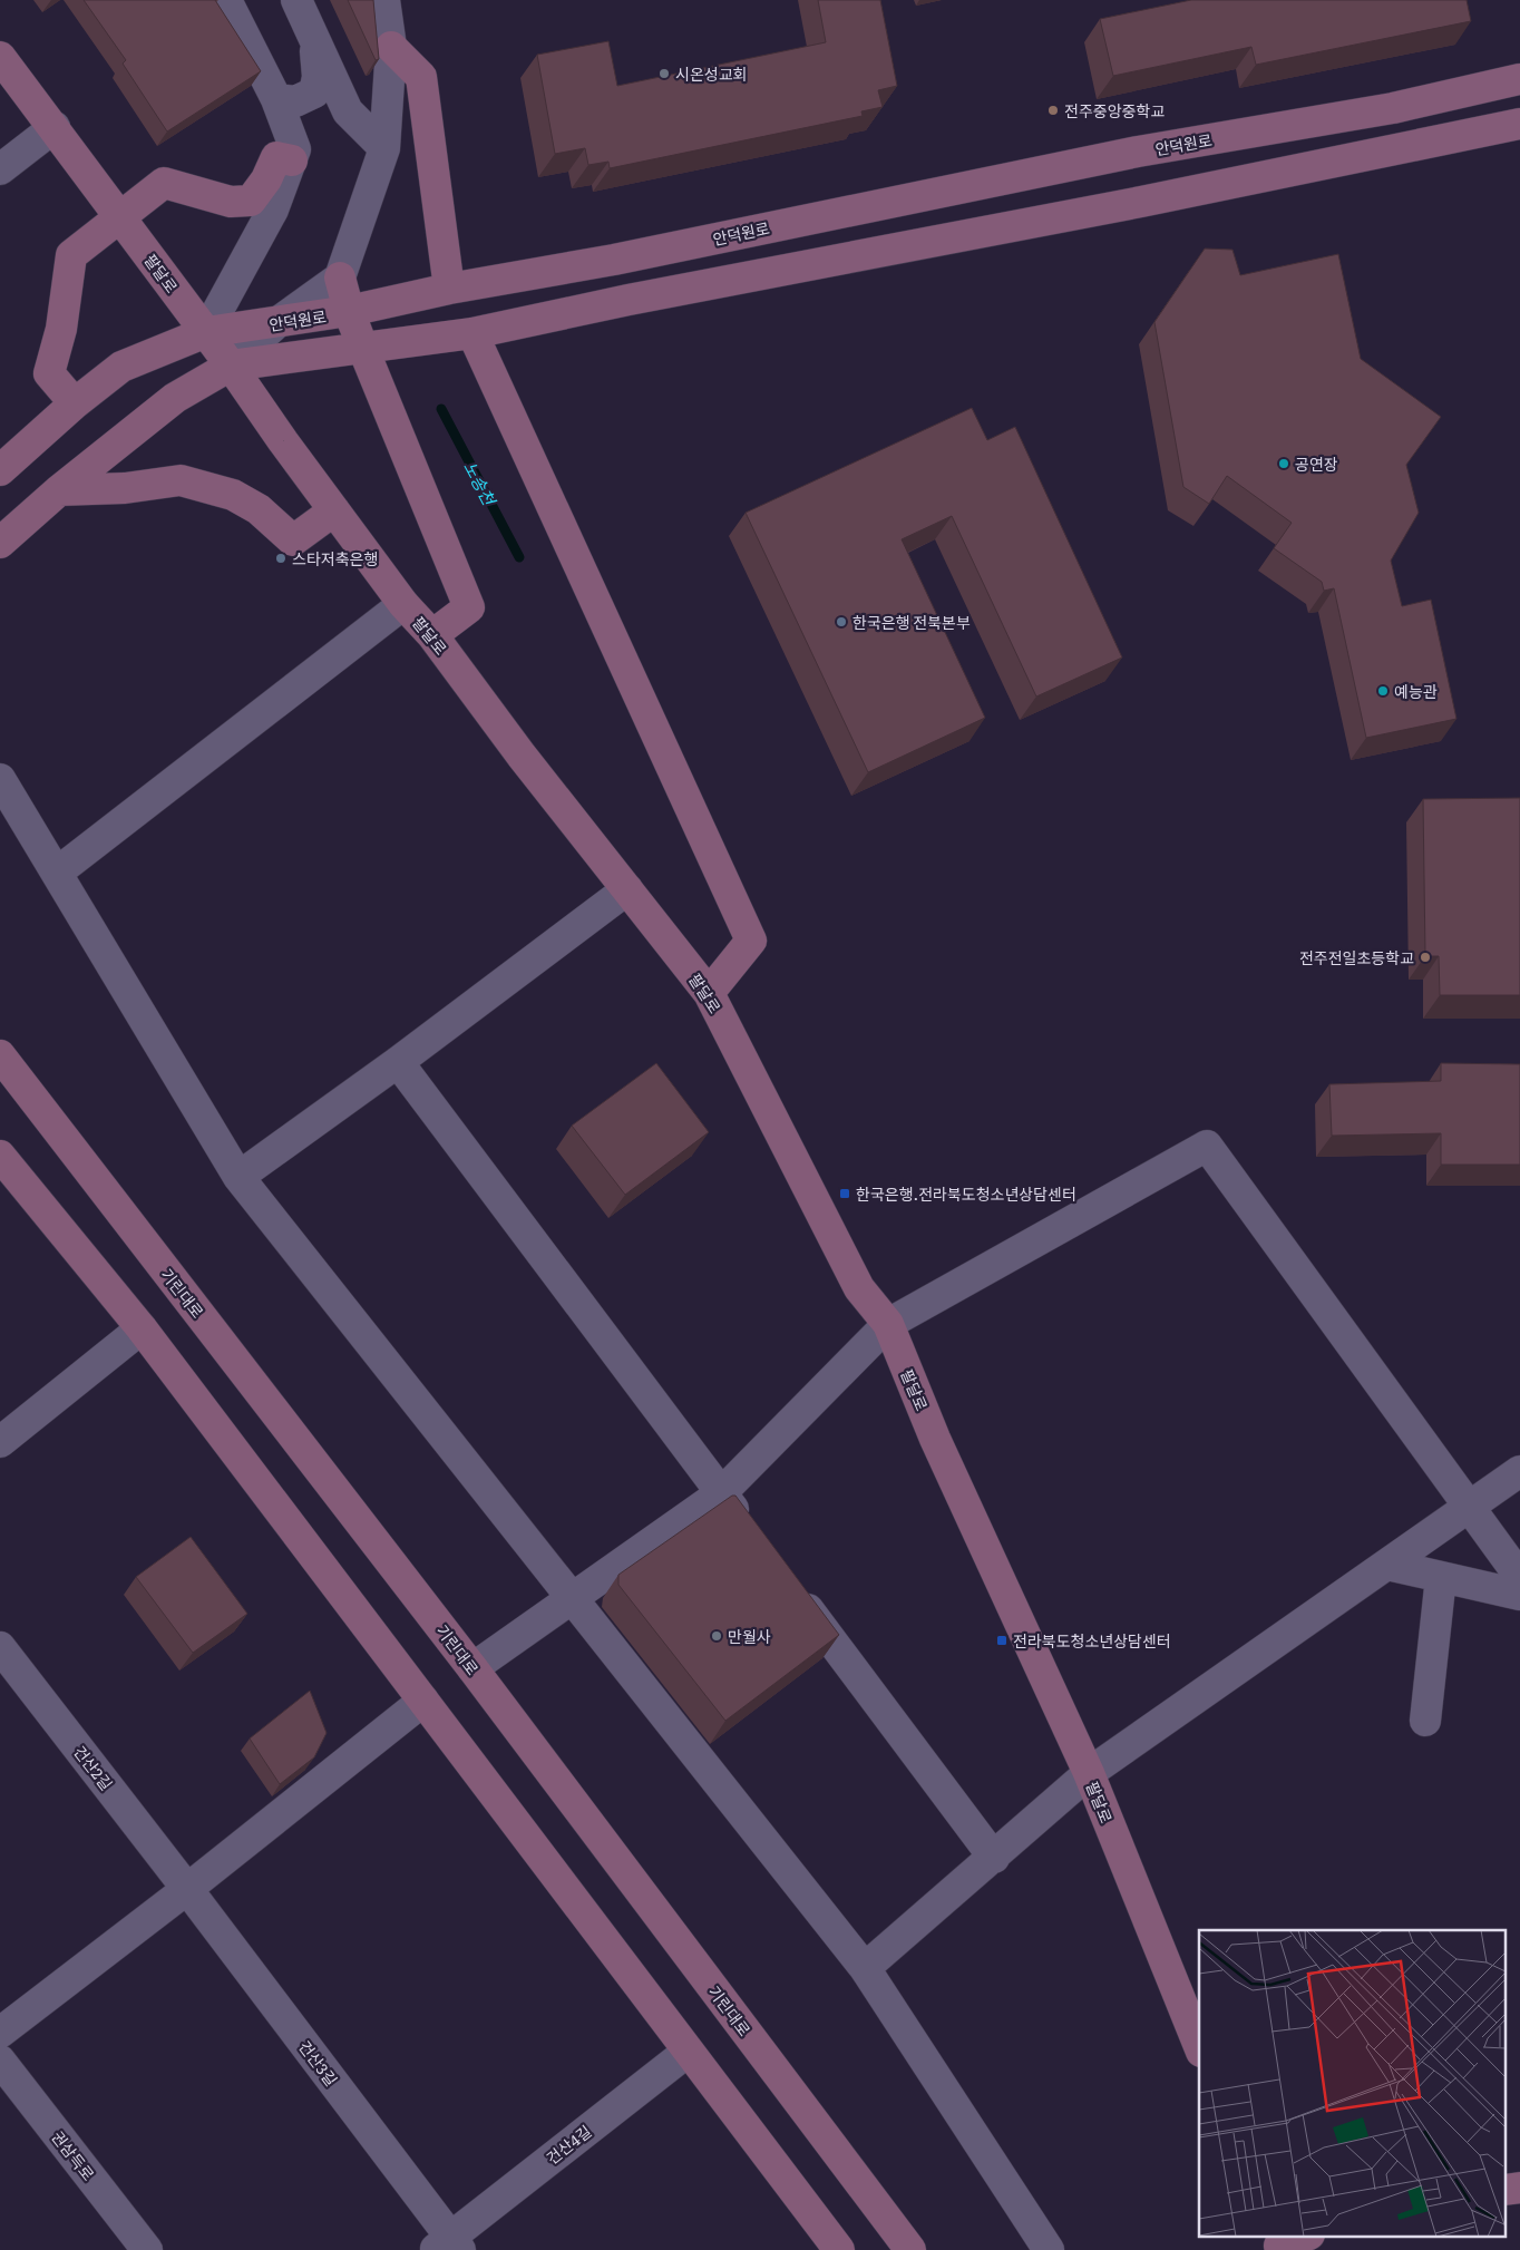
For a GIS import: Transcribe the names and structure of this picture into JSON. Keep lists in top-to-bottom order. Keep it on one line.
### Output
{"streets":{"street":["안덕원로","팔달로","기린대로","건산2길","건산3길","건산4길","권삼득로"]},"crossings":[["안덕원로","팔달로"],["건산2길","건산3길"],["건산3길","건산4길"]],"water":["노송천"],"places":{"other":["시온성교회","전주중앙중학교","공연장","스타저축은행","한국은행 전북본부","예능관","전주전일초등학교","만월사"],"transit":["한국은행.전라북도청소년상담센터","전라북도청소년상담센터"]}}
